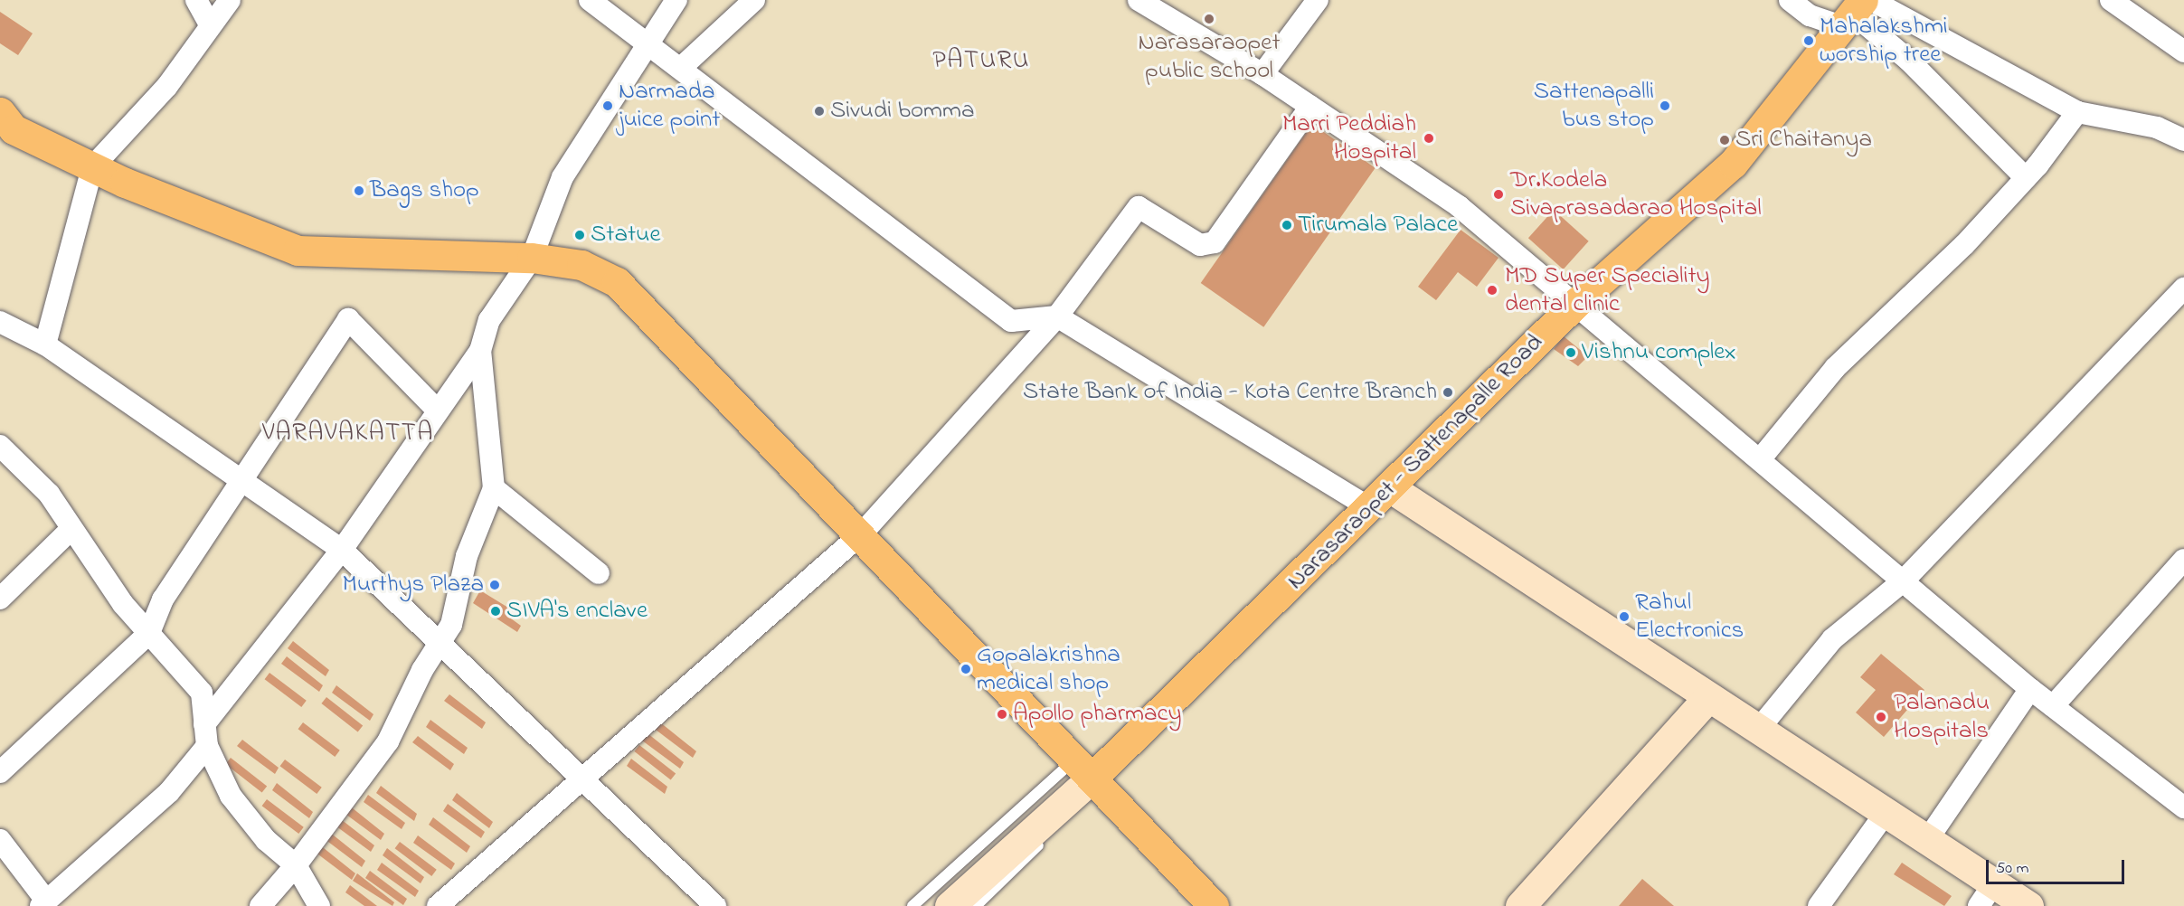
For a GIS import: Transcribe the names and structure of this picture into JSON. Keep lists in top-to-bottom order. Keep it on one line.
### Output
{"streets":{"main road":["Narasaraopet - Sattenapalle Road"]},"districts":["PATURU","VARAVAKATTA"],"places":["Narasaraopet public school","Mahalakshmi worship tree","Narmada juice point","Sattenapalli bus stop","Sivudi bomma","Marri Peddiah Hospital","Sri Chaitanya","Bags shop","Dr.Kodela Sivaprasadarao Hospital","Tirumala Palace","Statue","MD Super Speciality dental clinic","Vishnu complex","State Bank of India - Kota Centre Branch","Murthys Plaza","SIVA's enclave","Rahul Electronics","Gopalakrishna medical shop","Apollo pharmacy","Palanadu Hospitals"],"scale_bar":"50 m"}
